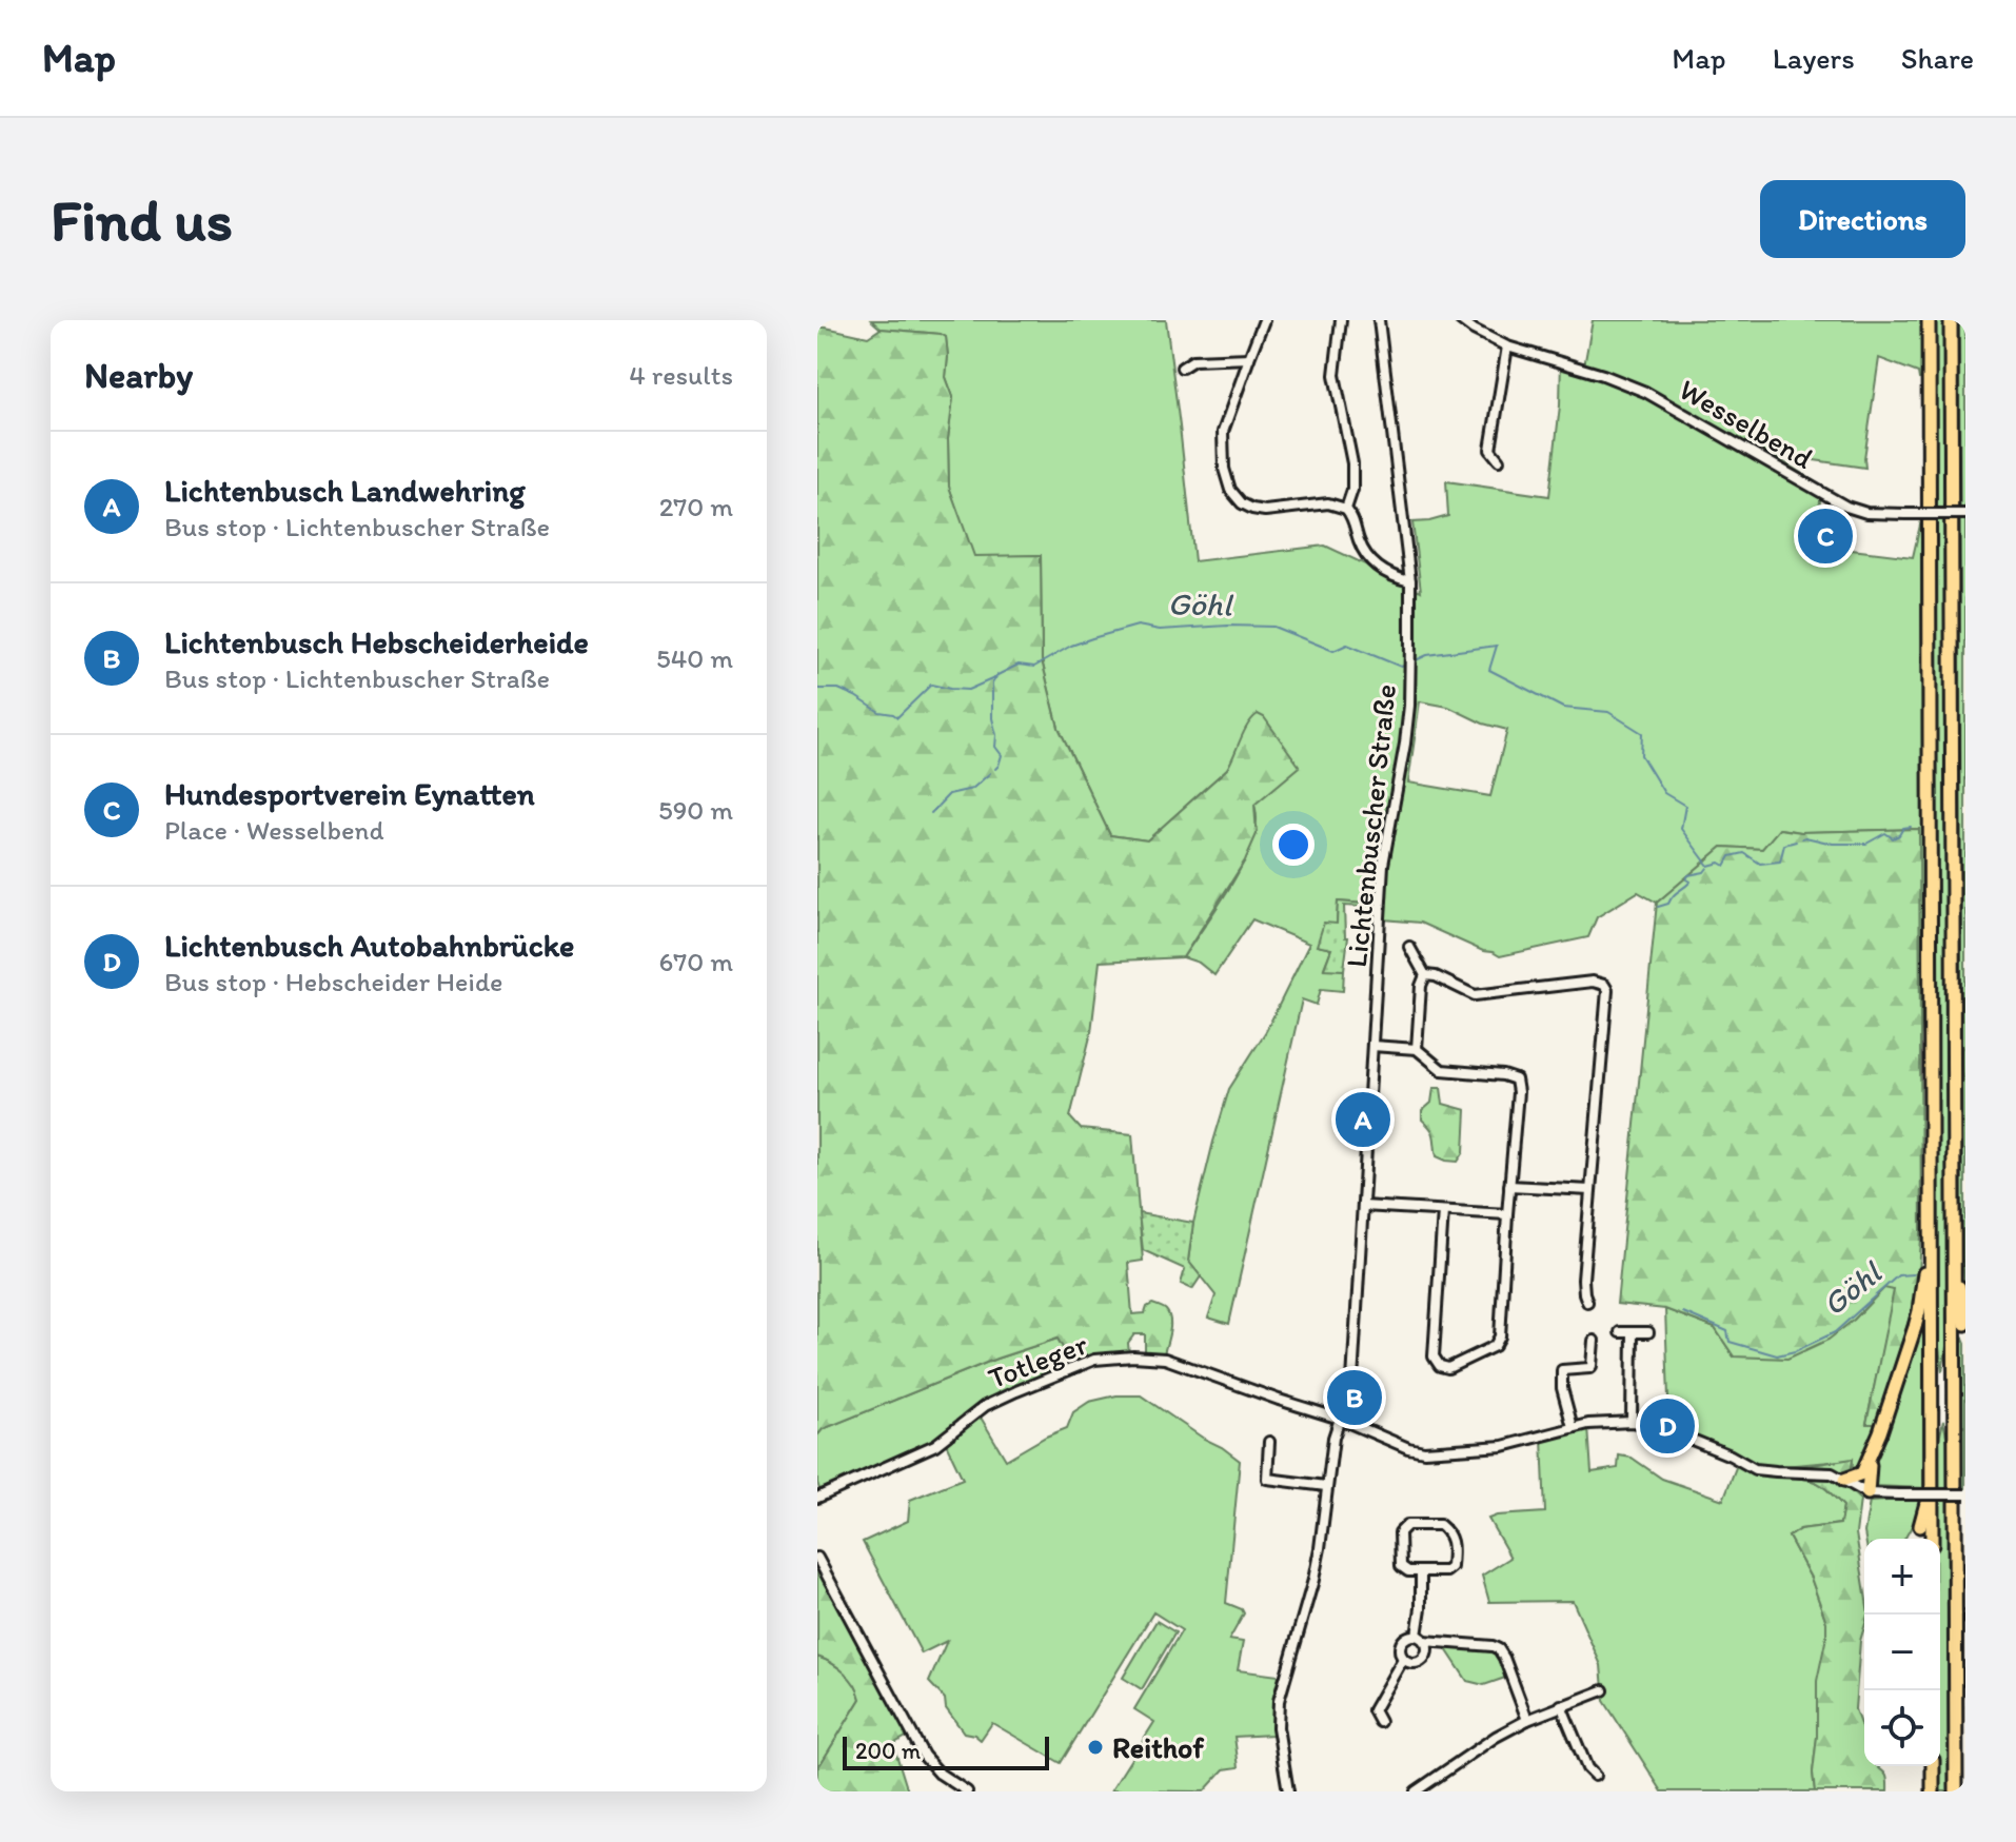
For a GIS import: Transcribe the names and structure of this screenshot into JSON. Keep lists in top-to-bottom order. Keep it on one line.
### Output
{"streets":{"street":["Wesselbend","Lichtenbuscher Straße","Totleger"]},"crossings":[["Lichtenbuscher Straße","Totleger"]],"water":["Göhl"],"places":["Reithof"],"scale_bar":"200 m","page":{"header":"Map","nav":["Map","Layers","Share"],"buttons":"Directions","title":"Find us","heading":["Nearby","4 results"],"list":[{"mark":"A","name":"Lichtenbusch Landwehring","note":"Bus stop · Lichtenbuscher Straße","value":"270 m"},{"mark":"B","name":"Lichtenbusch Hebscheiderheide","note":"Bus stop · Lichtenbuscher Straße","value":"540 m"},{"mark":"C","name":"Hundesportverein Eynatten","note":"Place · Wesselbend","value":"590 m"},{"mark":"D","name":"Lichtenbusch Autobahnbrücke","note":"Bus stop · Hebscheider Heide","value":"670 m"}],"pins":["C","A","B","D"],"map_buttons":["+","−"],"scale":"200 m"}}
